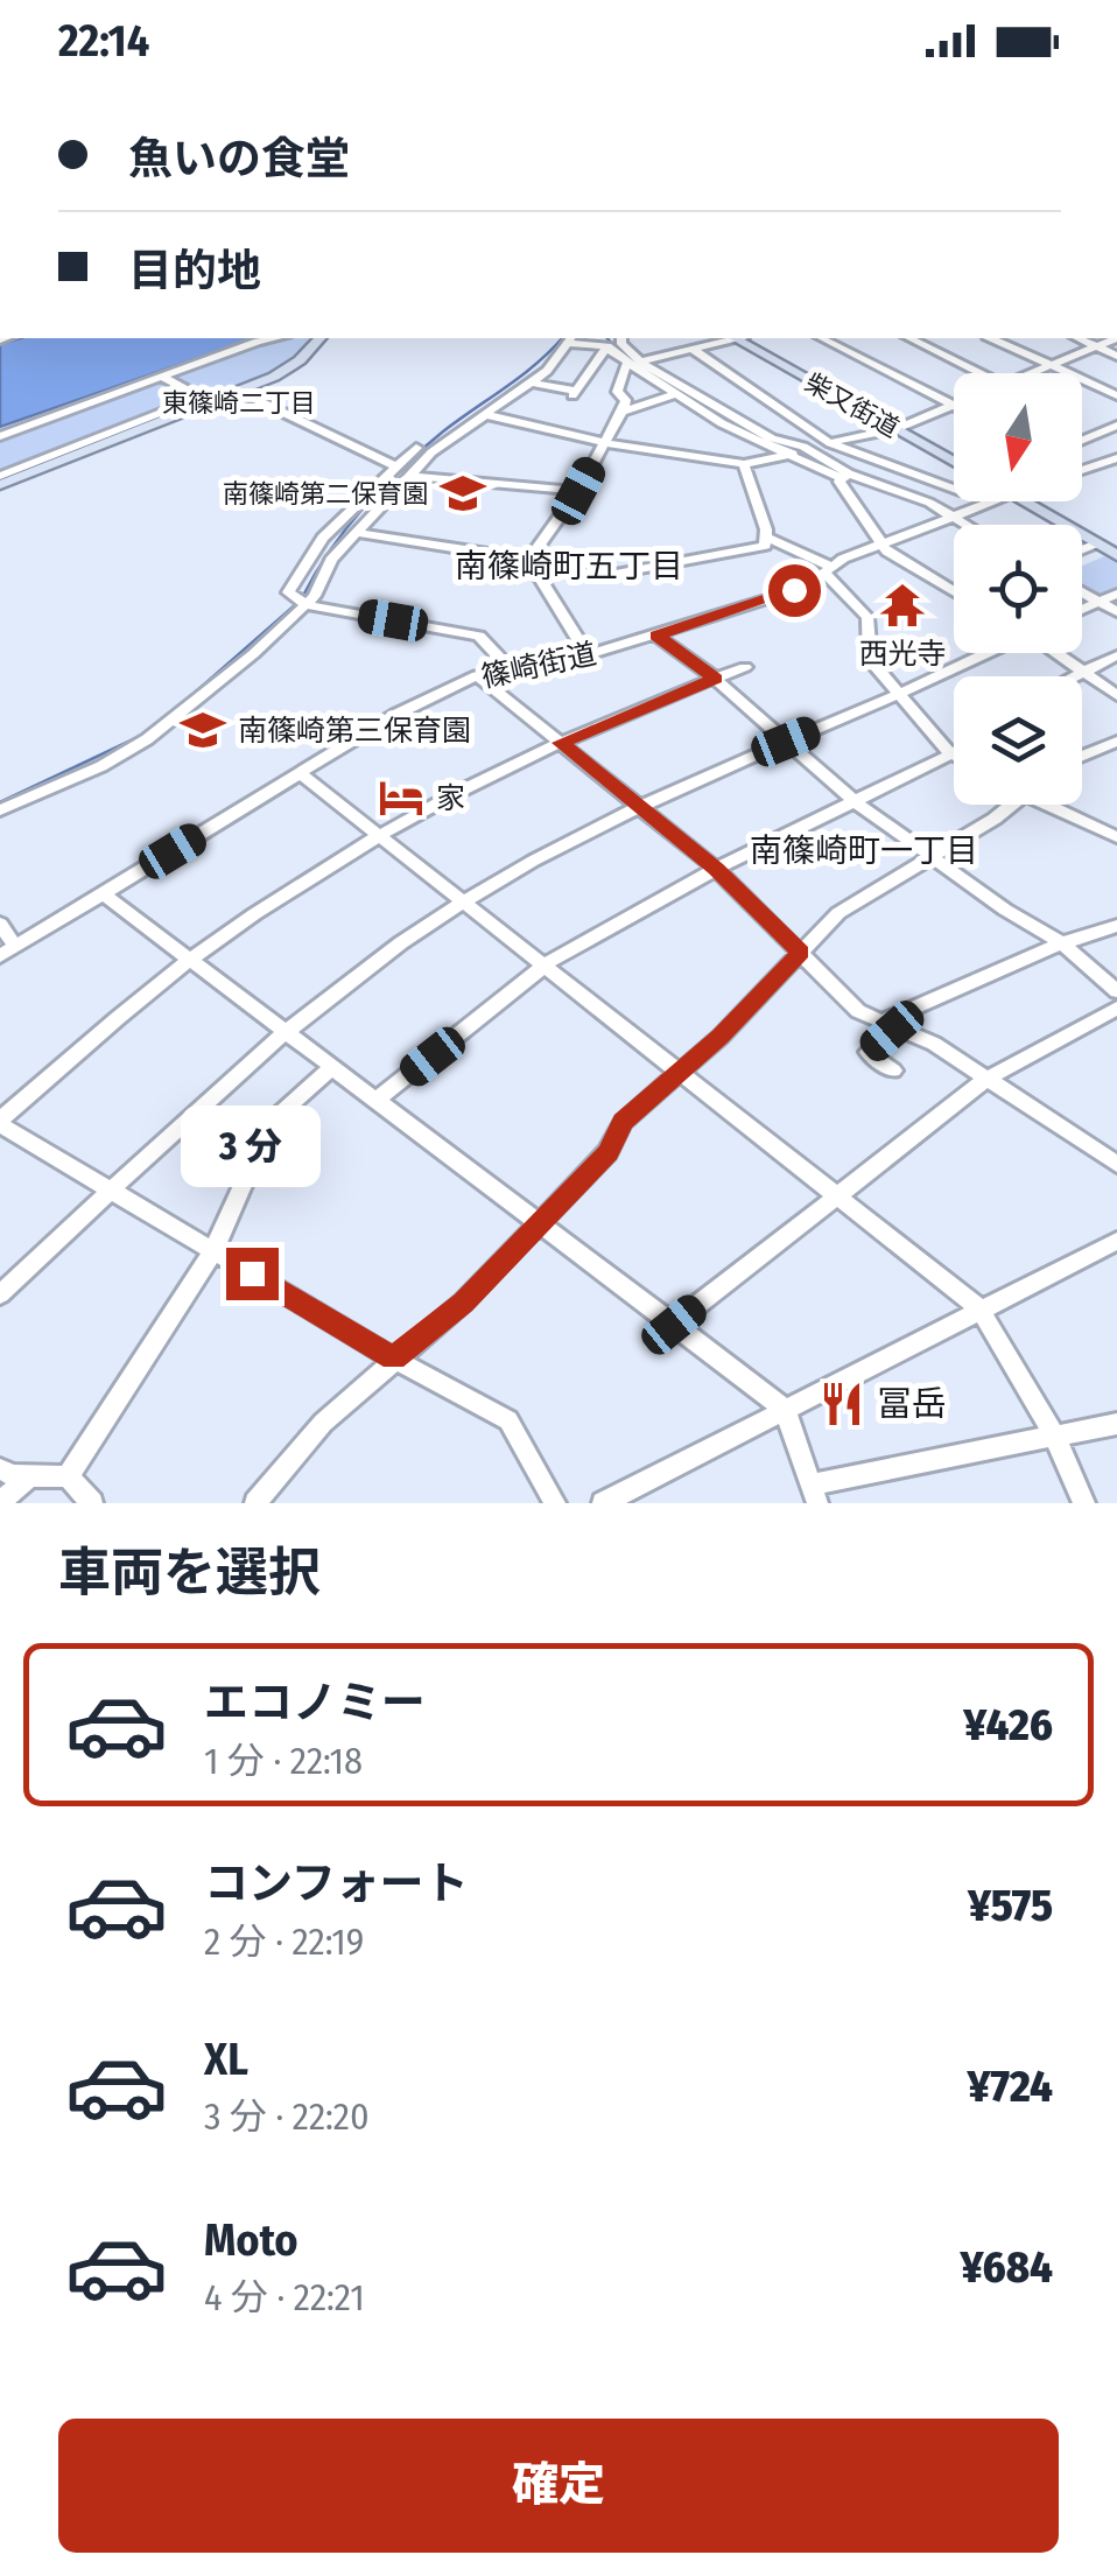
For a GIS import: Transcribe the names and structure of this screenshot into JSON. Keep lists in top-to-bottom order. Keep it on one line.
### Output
{"streets":{"main road":["柴又街道"],"street":["篠崎街道"]},"districts":["東篠崎二丁目","南篠崎町五丁目","南篠崎町一丁目"],"places":{"school or university":["南篠崎第二保育園","南篠崎第三保育園"],"temple":["西光寺"],"hotel":["家"],"restaurant":["冨岳"]},"north":"bottom","page":{"status":"22:14","banner":["魚いの食堂","目的地"],"bubble":"3 分","heading":"車両を選択","list":[{"name":"エコノミー","note":"1 分 · 22:18","value":"¥426"},{"name":"コンフォート","note":"2 分 · 22:19","value":"¥575"},{"name":"XL","note":"3 分 · 22:20","value":"¥724"},{"name":"Moto","note":"4 分 · 22:21","value":"¥684"}],"buttons":"確定"}}
